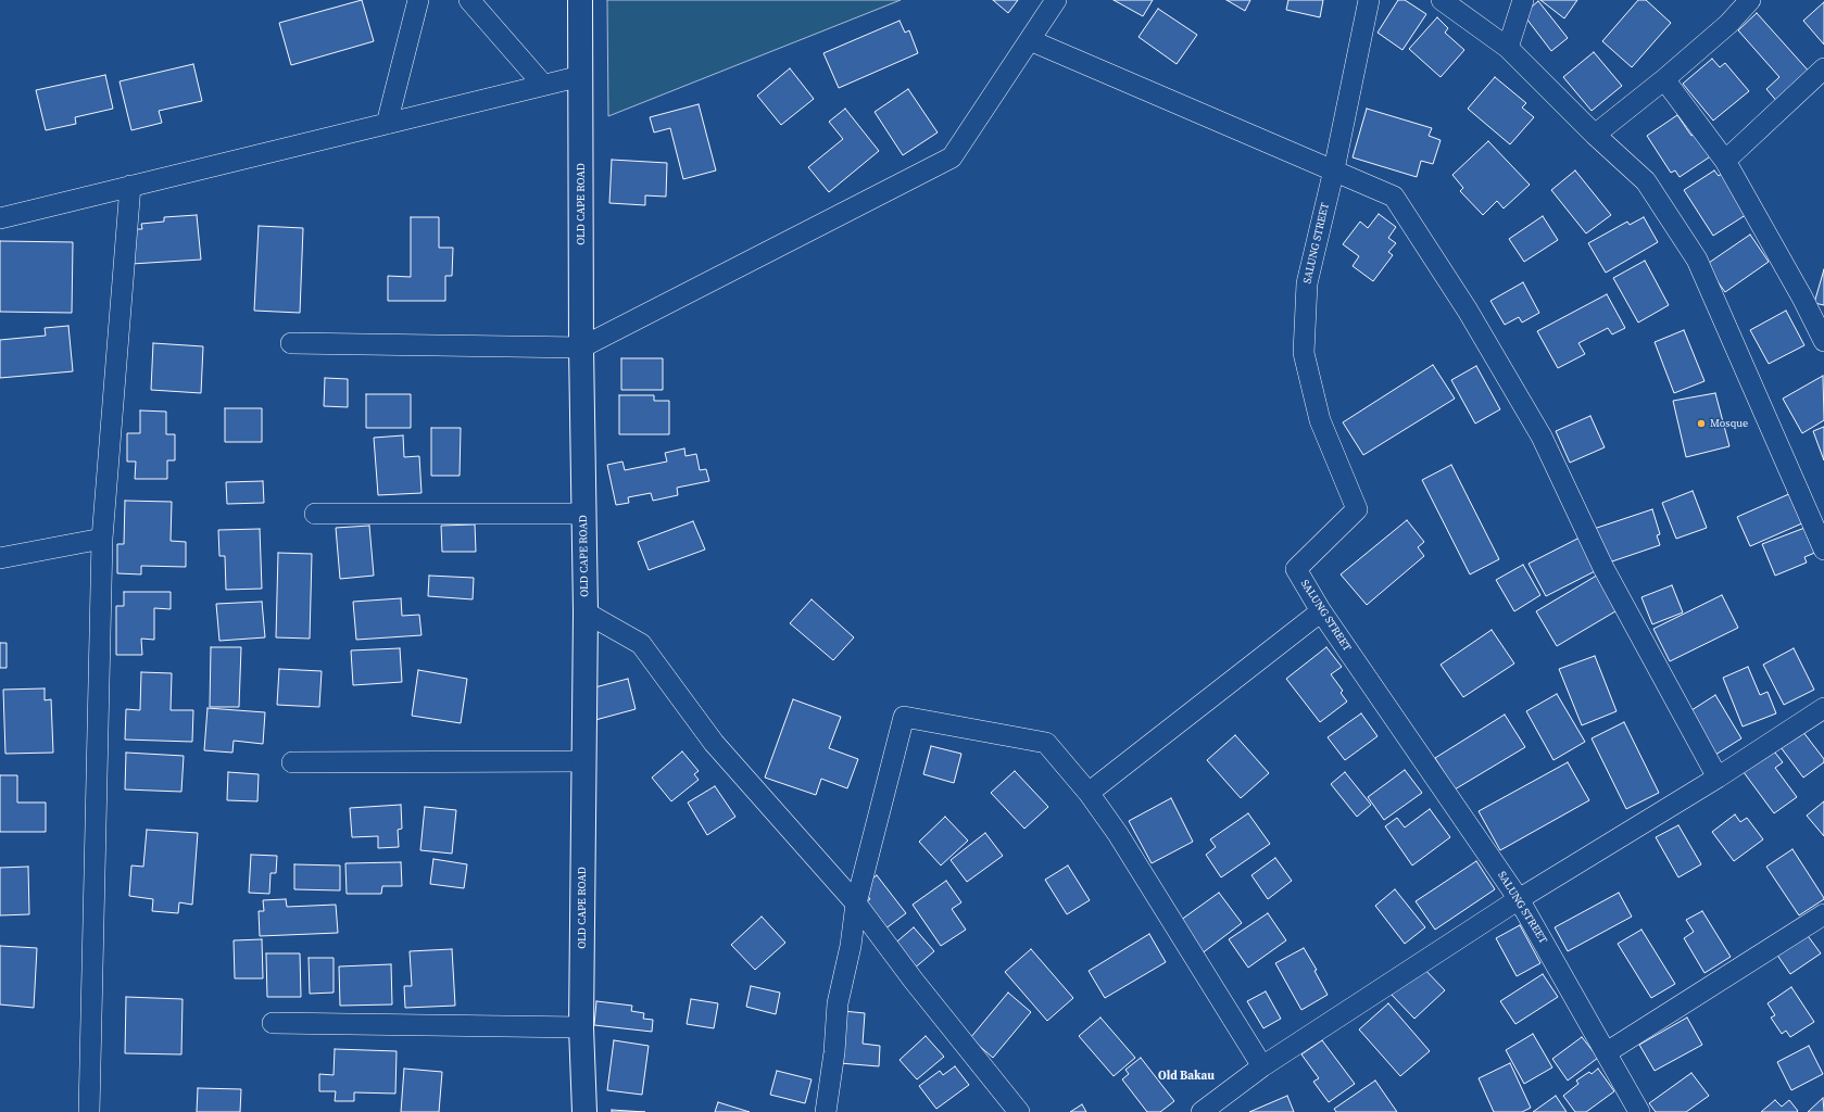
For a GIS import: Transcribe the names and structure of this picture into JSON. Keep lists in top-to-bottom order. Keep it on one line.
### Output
{"streets":{"street":["OLD CAPE ROAD","SALUNG STREET"]},"districts":["Old Bakau"],"places":["Mosque"]}
